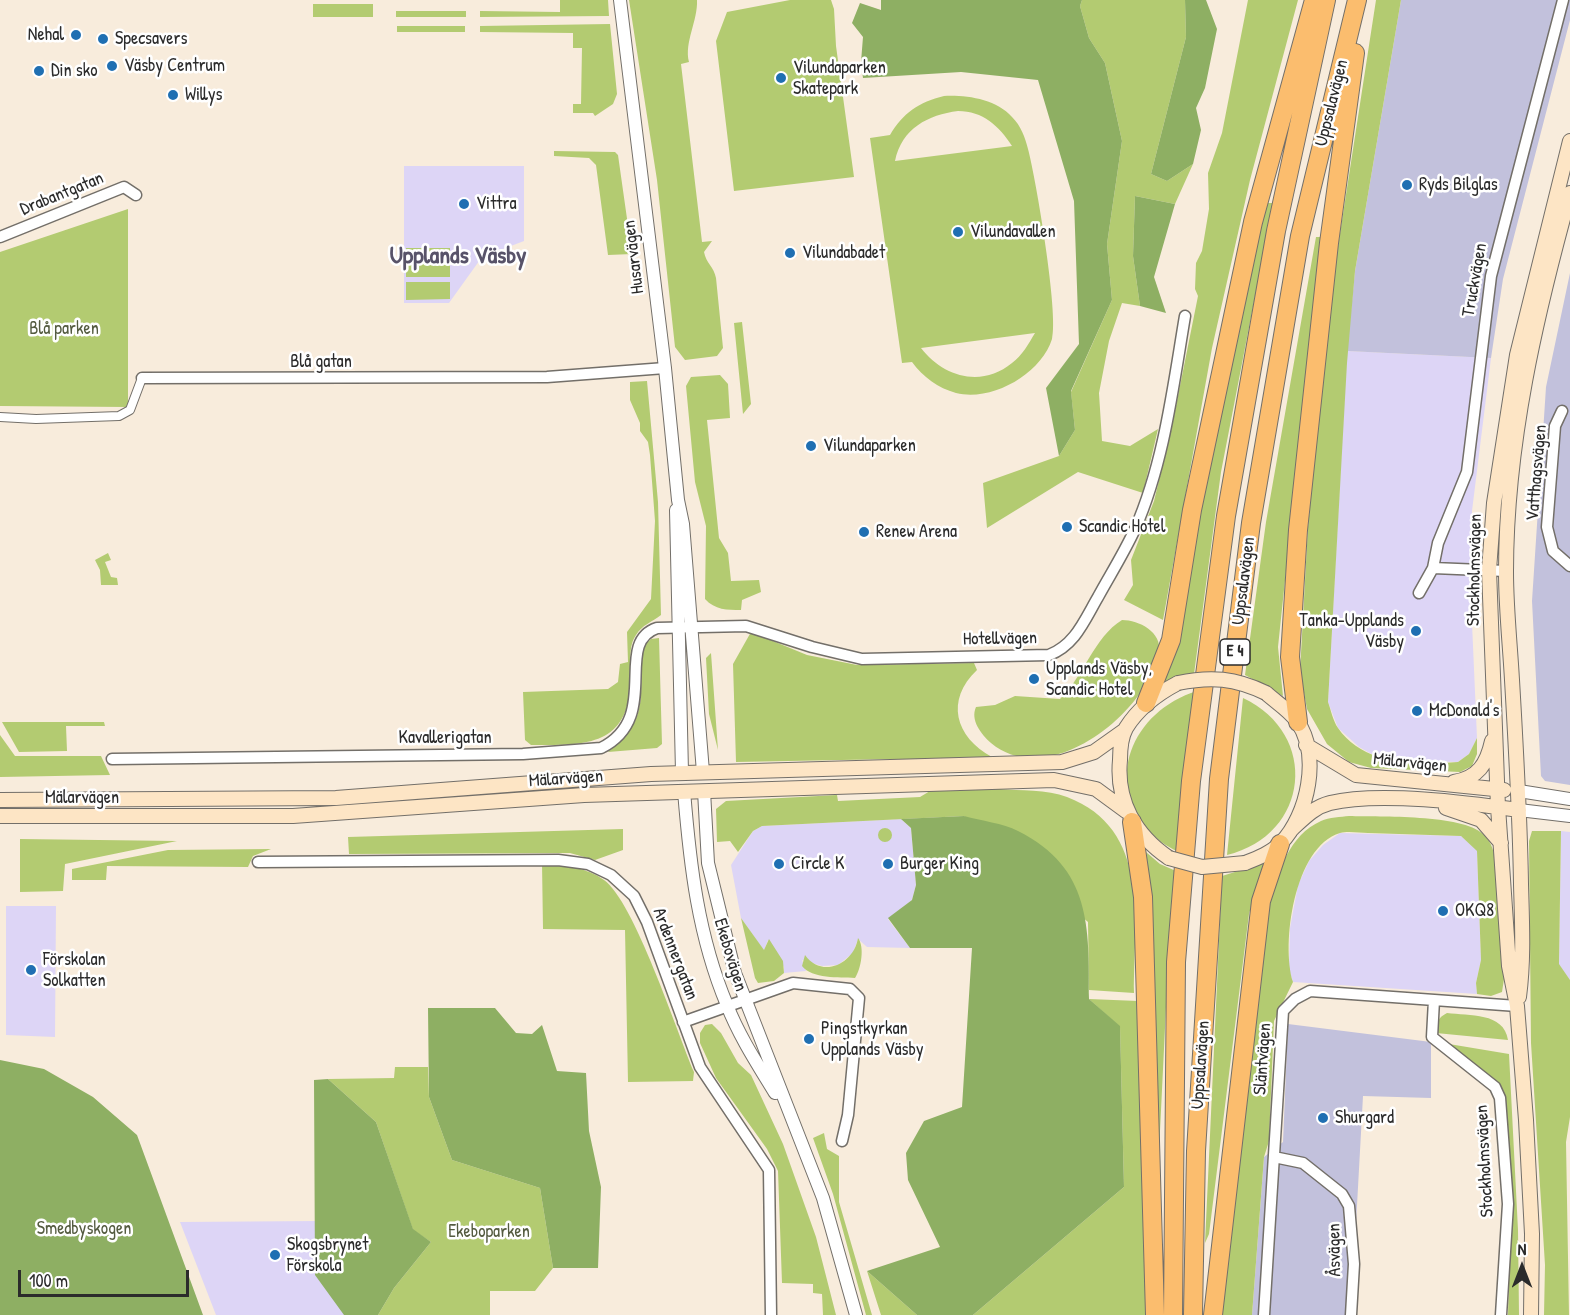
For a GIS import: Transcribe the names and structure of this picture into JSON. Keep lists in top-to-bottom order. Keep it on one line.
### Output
{"streets":{"highway":["Uppsalavägen","E 4"],"main road":["Stockholmsvägen","Mälarvägen"],"street":["Drabantgatan","Husarvägen","Truckvägen","Blå gatan","Vatthagsvägen","Hotellvägen","Kavallerigatan","Ardennergatan","Ekebovägen","Släntvägen","Åsvägen"]},"crossings":[["Husarvägen","Blå gatan"],["Husarvägen","Hotellvägen"],["Husarvägen","Kavallerigatan"],["Husarvägen","Mälarvägen"],["Stockholmsvägen","Mälarvägen"],["Stockholmsvägen","Släntvägen"],["Hotellvägen","Kavallerigatan"],["Mälarvägen","Ekebovägen"],["Släntvägen","Åsvägen"]],"districts":["Upplands Väsby"],"parks":["Blå parken","Smedbyskogen","Ekeboparken"],"places":["Nehal","Specsavers","Väsby Centrum","Din sko","Vilundaparken Skatepark","Willys","Ryds Bilglas","Vittra","Vilundavallen","Vilundabadet","Vilundaparken","Scandic Hotel","Renew Arena","Tanka-Upplands Väsby","Upplands Väsby, Scandic Hotel","McDonald's","Circle K","Burger King","OKQ8","Förskolan Solkatten","Pingstkyrkan Upplands Väsby","Shurgard","Skogsbrynet Förskola"],"scale_bar":"100 m","north":"top"}
